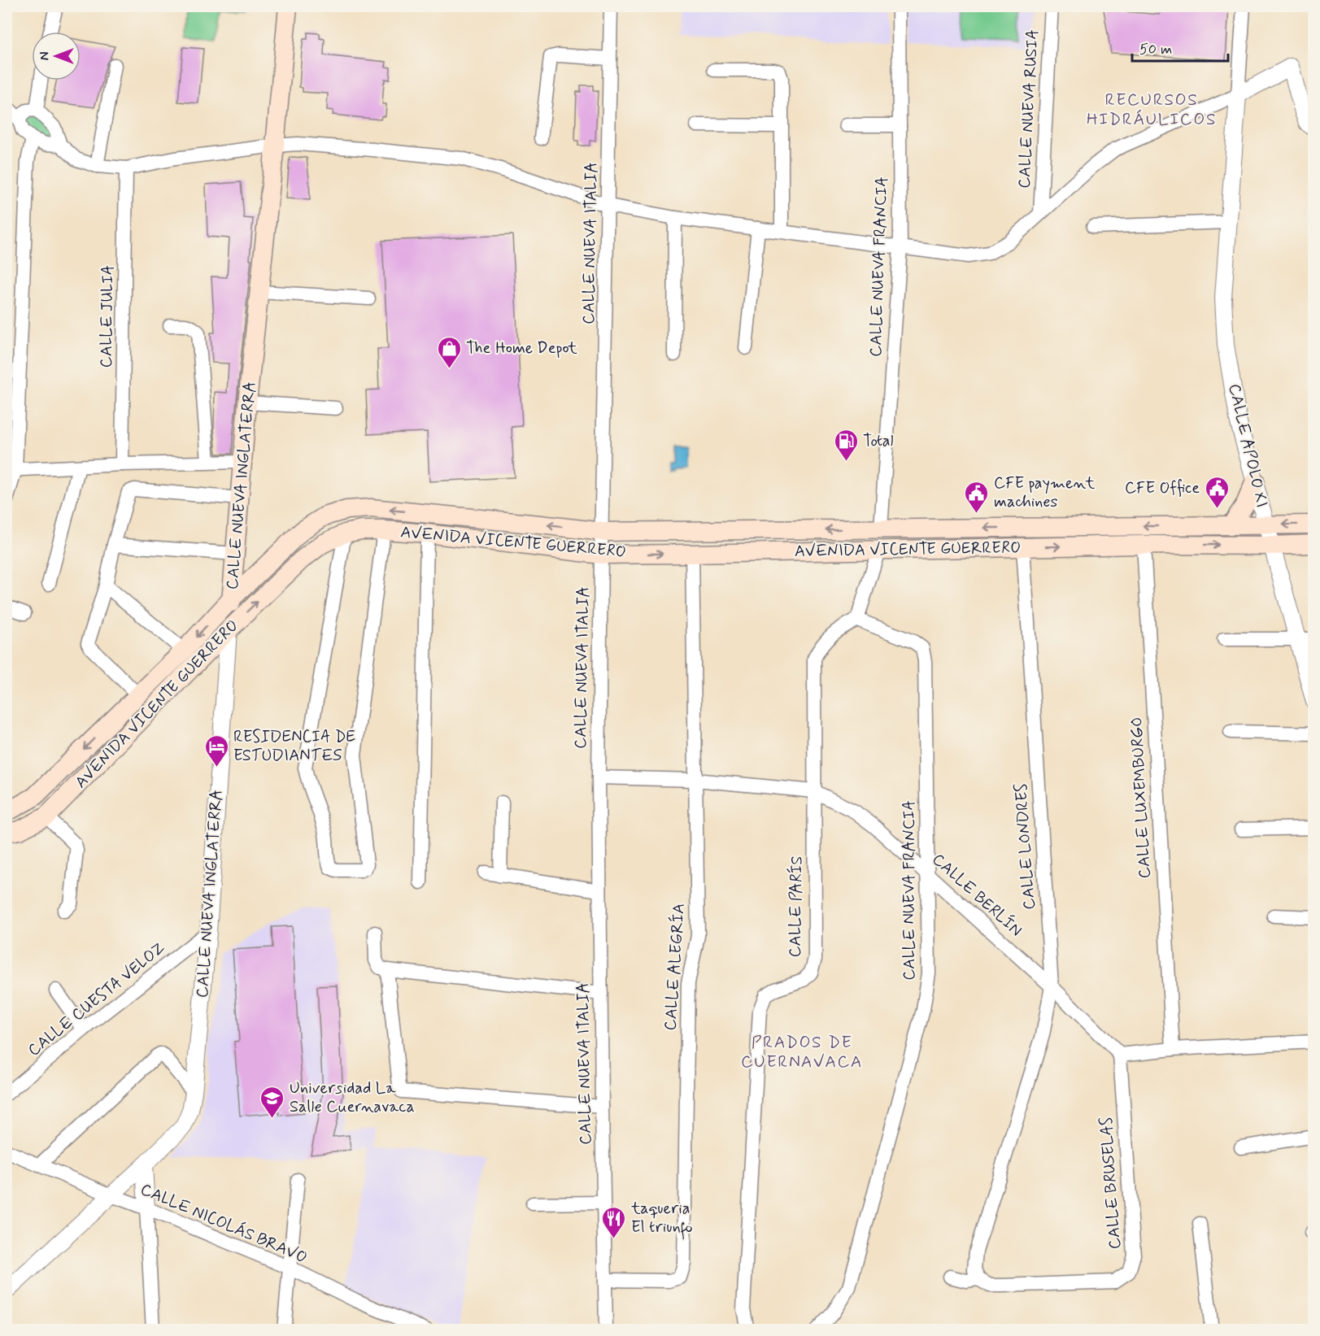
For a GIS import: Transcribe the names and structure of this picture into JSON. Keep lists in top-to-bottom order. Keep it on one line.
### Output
{"streets":{"main road":["CALLE NUEVA INGLATERRA","AVENIDA VICENTE GUERRERO"],"street":["CALLE NUEVA RUSIA","CALLE NUEVA ITALIA","CALLE NUEVA FRANCIA","CALLE JULIA","CALLE APOLO XI","CALLE LUXEMBURGO","CALLE LONDRES","CALLE BERLÍN","CALLE PARÍS","CALLE ALEGRÍA","CALLE CUESTA VELOZ","CALLE BRUSELAS","CALLE NICOLÁS BRAVO"]},"crossings":[["CALLE NUEVA ITALIA","AVENIDA VICENTE GUERRERO"],["CALLE NUEVA ITALIA","CALLE BERLÍN"],["CALLE NUEVA ITALIA","CALLE ALEGRÍA"],["CALLE NUEVA FRANCIA","AVENIDA VICENTE GUERRERO"],["CALLE NUEVA FRANCIA","CALLE BERLÍN"],["CALLE NUEVA FRANCIA","CALLE PARÍS"],["CALLE APOLO XI","AVENIDA VICENTE GUERRERO"],["CALLE NUEVA INGLATERRA","AVENIDA VICENTE GUERRERO"],["CALLE NUEVA INGLATERRA","CALLE CUESTA VELOZ"],["CALLE NUEVA INGLATERRA","CALLE NICOLÁS BRAVO"],["AVENIDA VICENTE GUERRERO","CALLE LUXEMBURGO"],["AVENIDA VICENTE GUERRERO","CALLE LONDRES"],["AVENIDA VICENTE GUERRERO","CALLE ALEGRÍA"],["CALLE LONDRES","CALLE BERLÍN"],["CALLE LONDRES","CALLE BRUSELAS"],["CALLE BERLÍN","CALLE PARÍS"],["CALLE BERLÍN","CALLE ALEGRÍA"],["CALLE BERLÍN","CALLE BRUSELAS"]],"districts":["RECURSOS HIDRÁULICOS","PRADOS DE CUERNAVACA"],"places":{"shop":["The Home Depot"],"fuel station":["Total"],"public building":["CFE Office","CFE payment machines"],"hotel":["RESIDENCIA DE ESTUDIANTES"],"school or university":["Universidad La Salle Cuernavaca"],"restaurant":["taqueria El triunfo"]},"scale_bar":"50 m","north":"left"}
